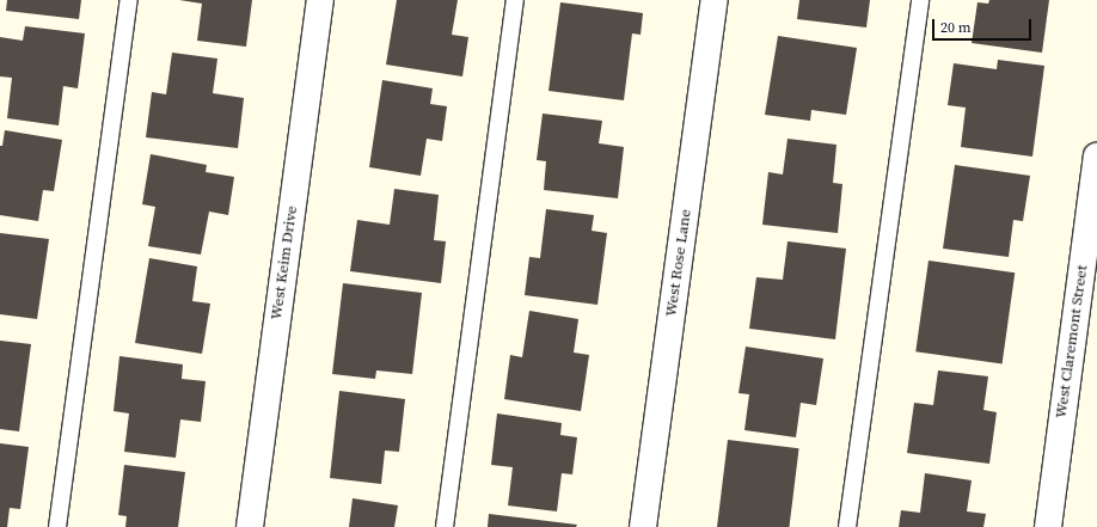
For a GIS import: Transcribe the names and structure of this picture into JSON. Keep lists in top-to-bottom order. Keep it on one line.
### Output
{"streets":{"street":["West Keim Drive","West Rose Lane","West Claremont Street"]},"scale_bar":"20 m"}
